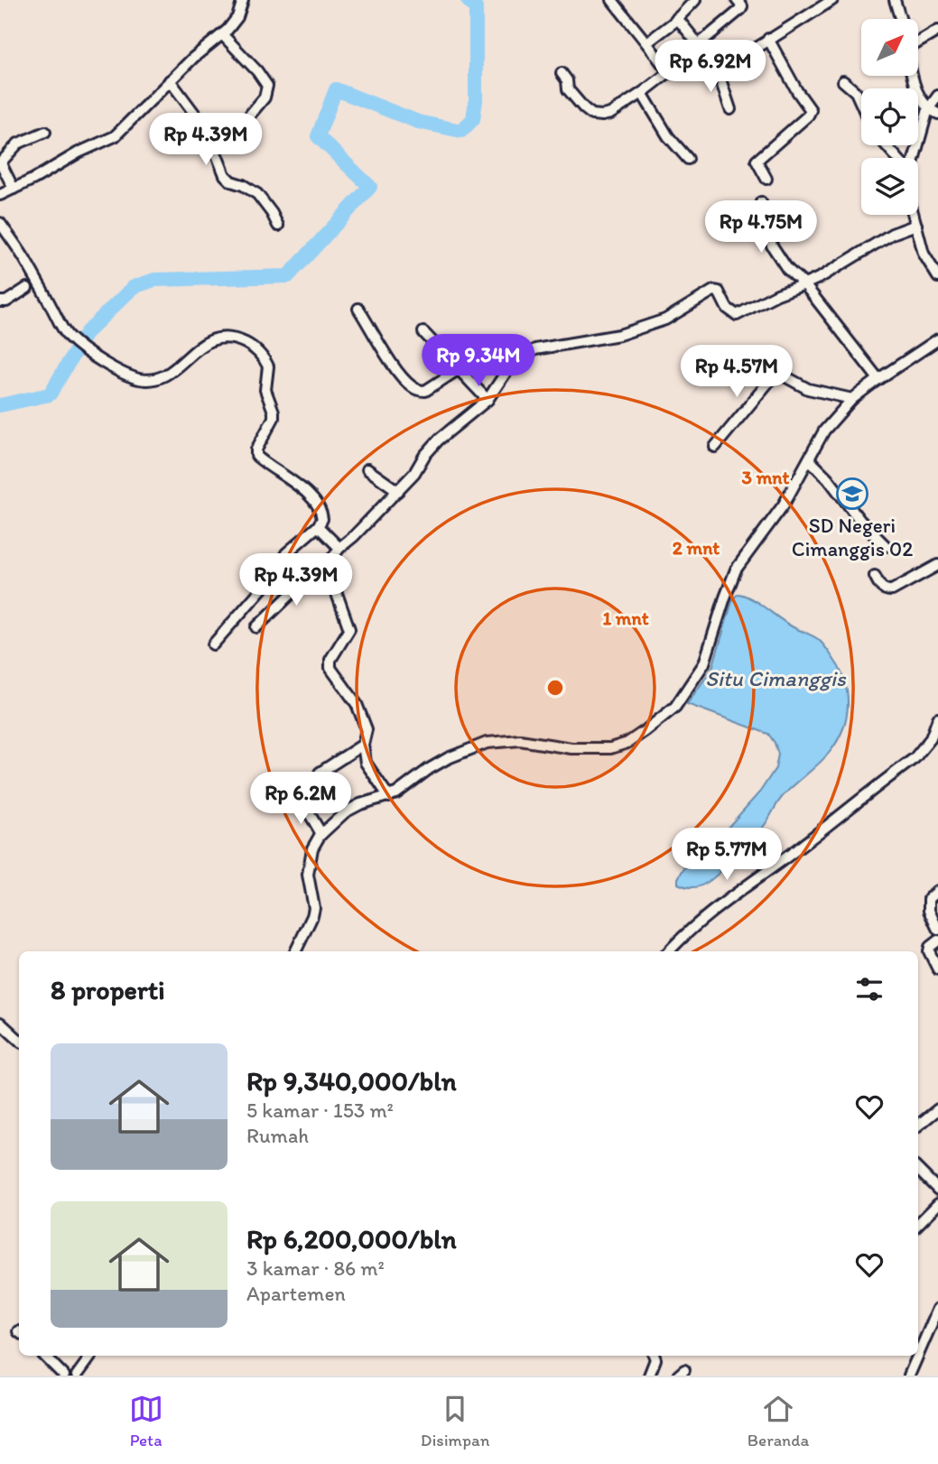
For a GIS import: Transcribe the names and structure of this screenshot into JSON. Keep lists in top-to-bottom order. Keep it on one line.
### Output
{"water":["Situ Cimanggis"],"places":{"school or university":["SD Negeri Cimanggis 02"]},"north":"top right","page":{"price":["Rp 6.92M","Rp 4.39M","Rp 4.75M","Rp 9.34M","Rp 4.57M","Rp 4.39M","Rp 6.2M","Rp 5.77M"],"heading":"8 properti","list":[{"name":"Rp 9,340,000/bln","note":"5 kamar · 153 m² · Rumah"},{"name":"Rp 6,200,000/bln","note":"3 kamar · 86 m² · Apartemen"}],"tabs":["Peta","Disimpan","Beranda"]},"rings":["3 mnt","2 mnt","1 mnt"]}
